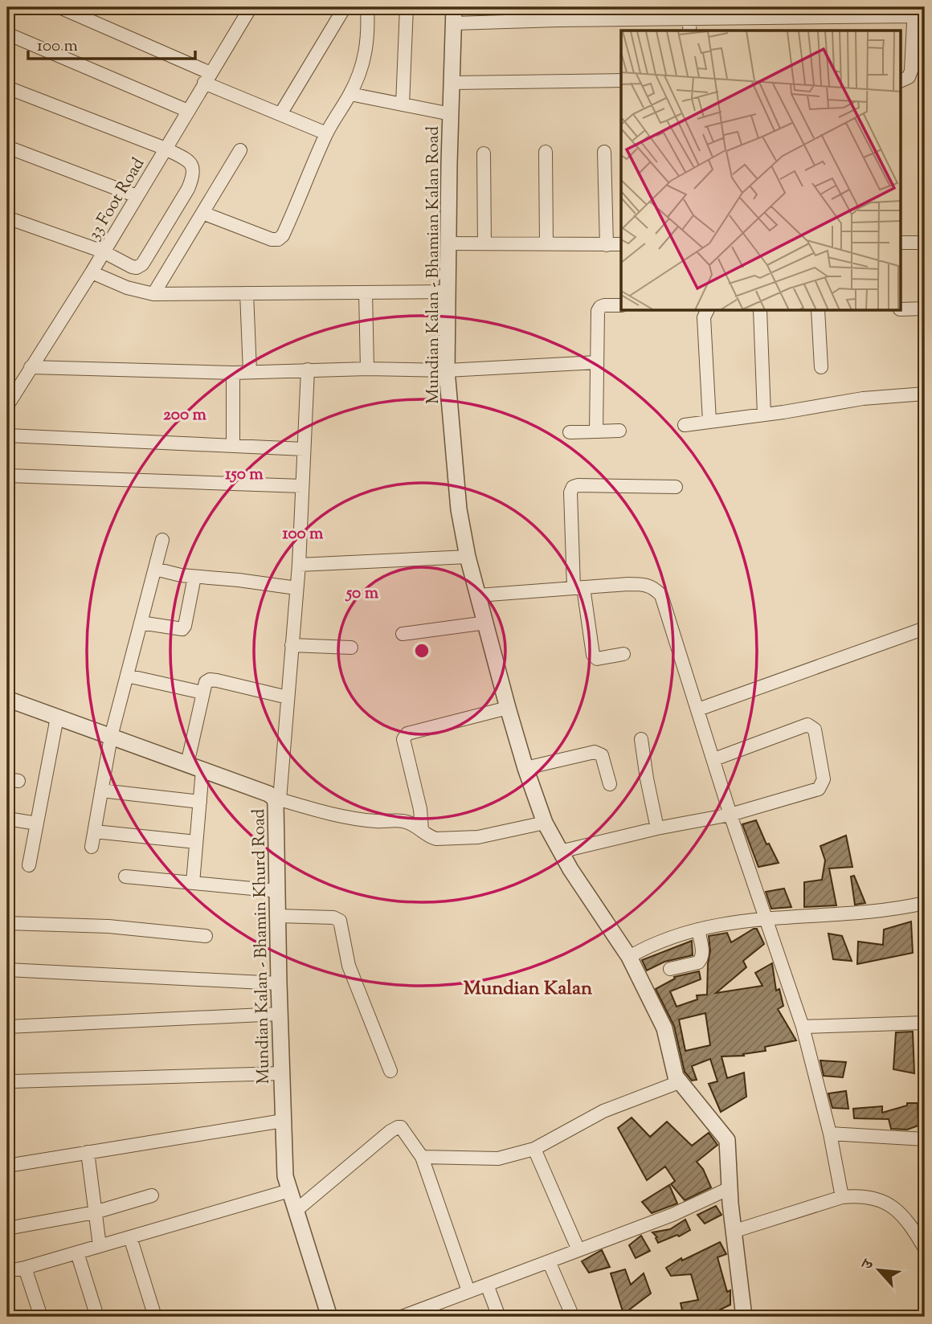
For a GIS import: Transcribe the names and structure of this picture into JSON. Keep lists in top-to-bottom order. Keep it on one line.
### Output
{"streets":{"street":["33 Foot Road","Mundian Kalan - Bhamian Kalan Road","Mundian Kalan - Bhamin Khurd Road"]},"districts":["Mundian Kalan"],"scale_bar":"100 m","north":"top left","rings":["200 m","150 m","100 m","50 m"]}
